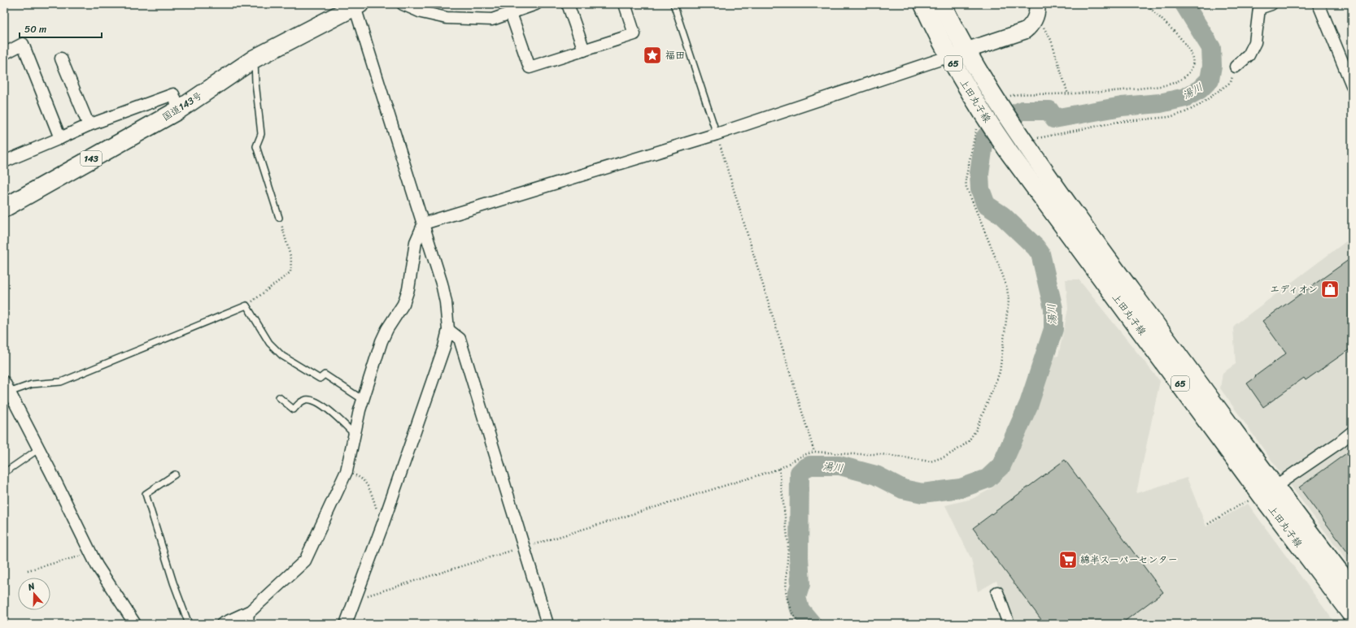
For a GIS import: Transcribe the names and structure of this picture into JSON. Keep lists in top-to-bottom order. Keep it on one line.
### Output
{"streets":{"main road":["65","上田丸子線","国道143号","143"]},"water":["湯川"],"places":{"place":["福田"],"shop":["エディオン"],"supermarket":["綿半スーパーセンター"]},"scale_bar":"50 m","north":"top"}
